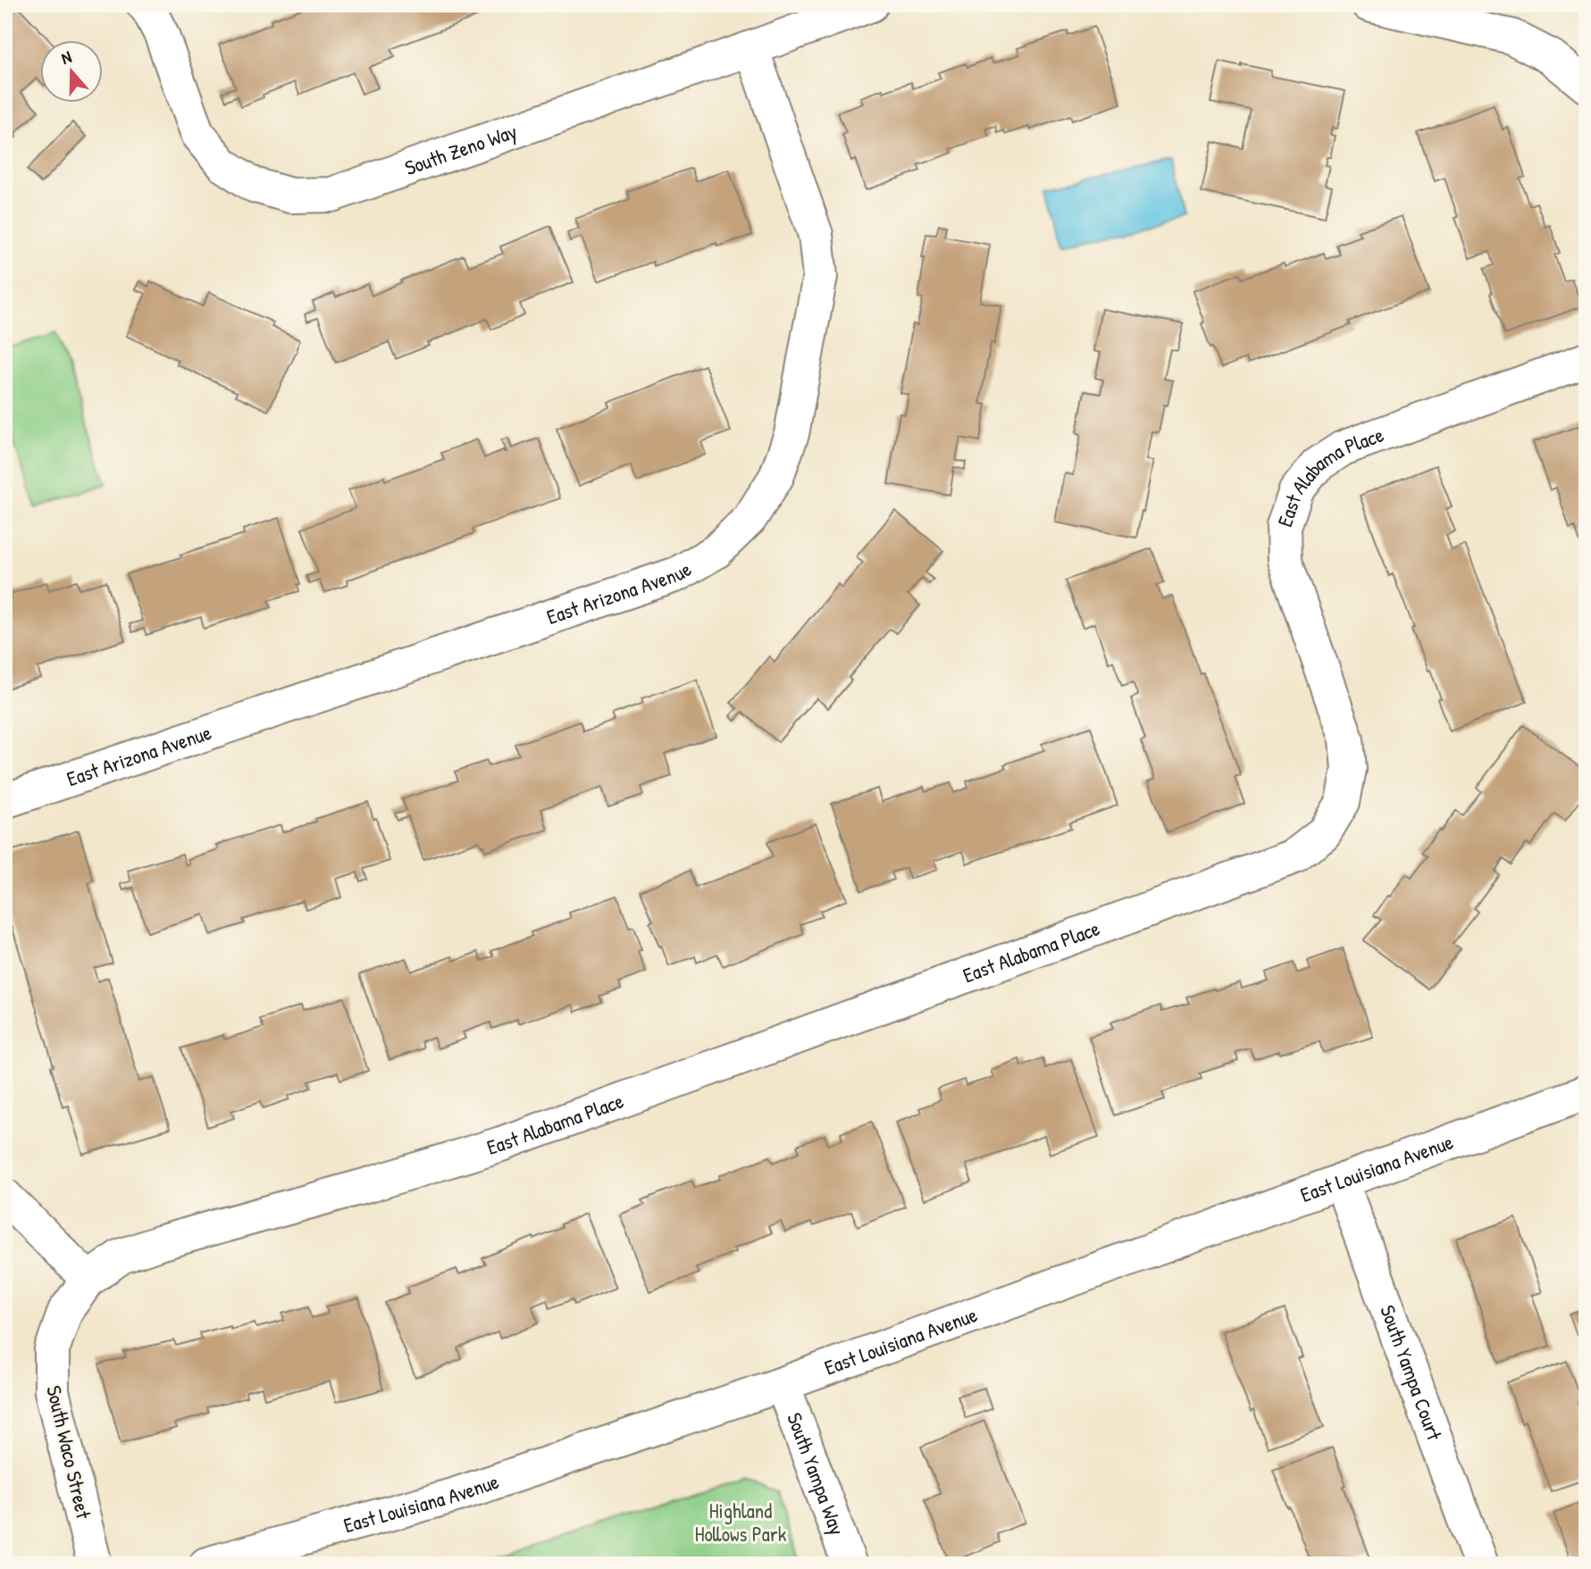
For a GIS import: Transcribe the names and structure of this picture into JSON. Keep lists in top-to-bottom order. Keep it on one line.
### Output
{"streets":{"street":["South Zeno Way","East Alabama Place","East Arizona Avenue","East Louisiana Avenue","South Yampa Court","South Waco Street","South Yampa Way"]},"crossings":[["South Zeno Way","East Arizona Avenue"],["East Alabama Place","South Waco Street"],["East Louisiana Avenue","South Yampa Court"],["East Louisiana Avenue","South Yampa Way"]],"parks":["Highland Hollows Park"],"north":"top"}
